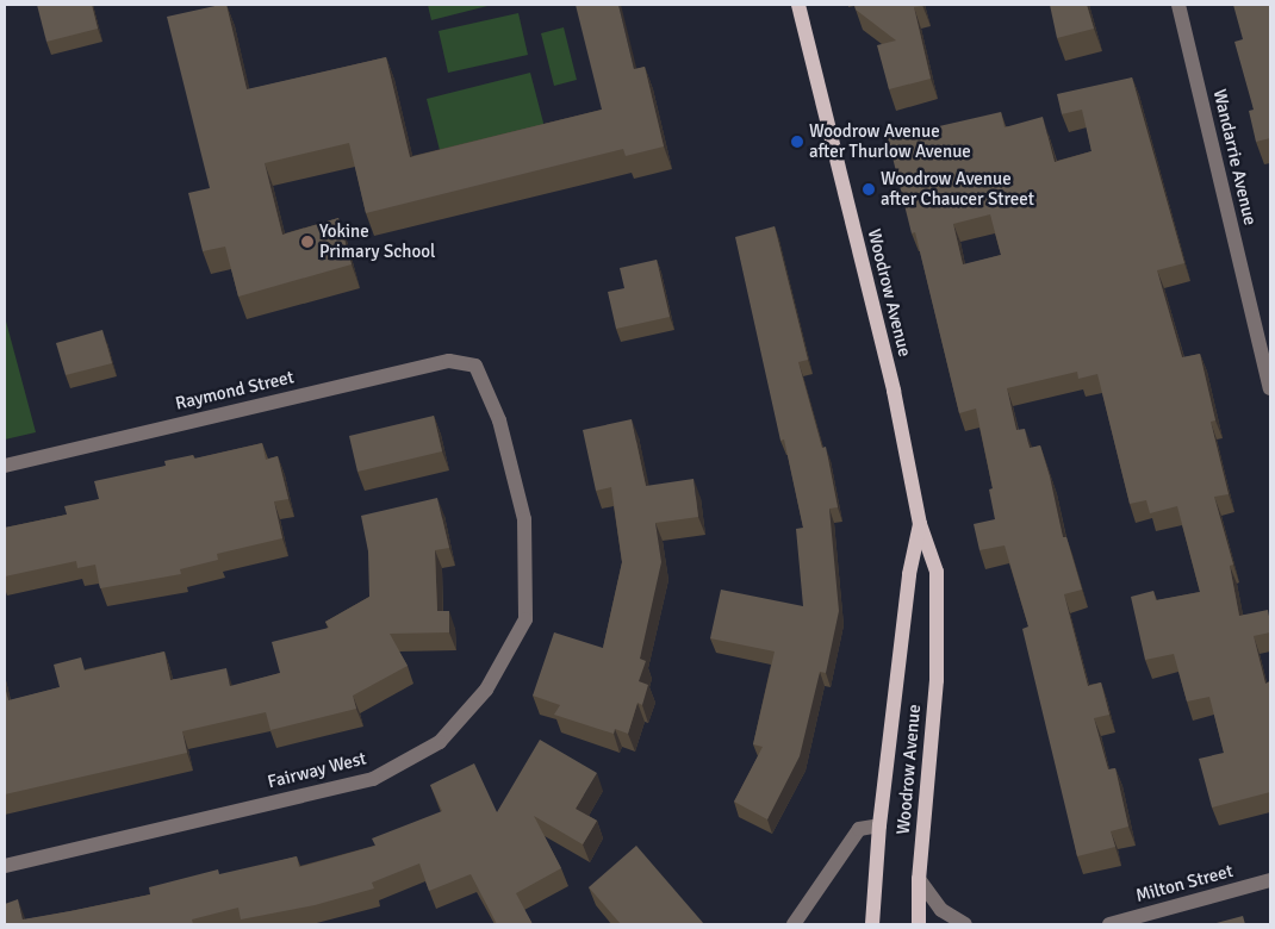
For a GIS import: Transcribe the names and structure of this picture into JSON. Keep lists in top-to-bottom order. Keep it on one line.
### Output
{"streets":{"main road":["Woodrow Avenue"],"street":["Wandarrie Avenue","Raymond Street","Fairway West","Milton Street"]},"crossings":[["Raymond Street","Fairway West"]],"places":["Woodrow Avenue after Thurlow Avenue","Woodrow Avenue after Chaucer Street","Yokine Primary School"]}
